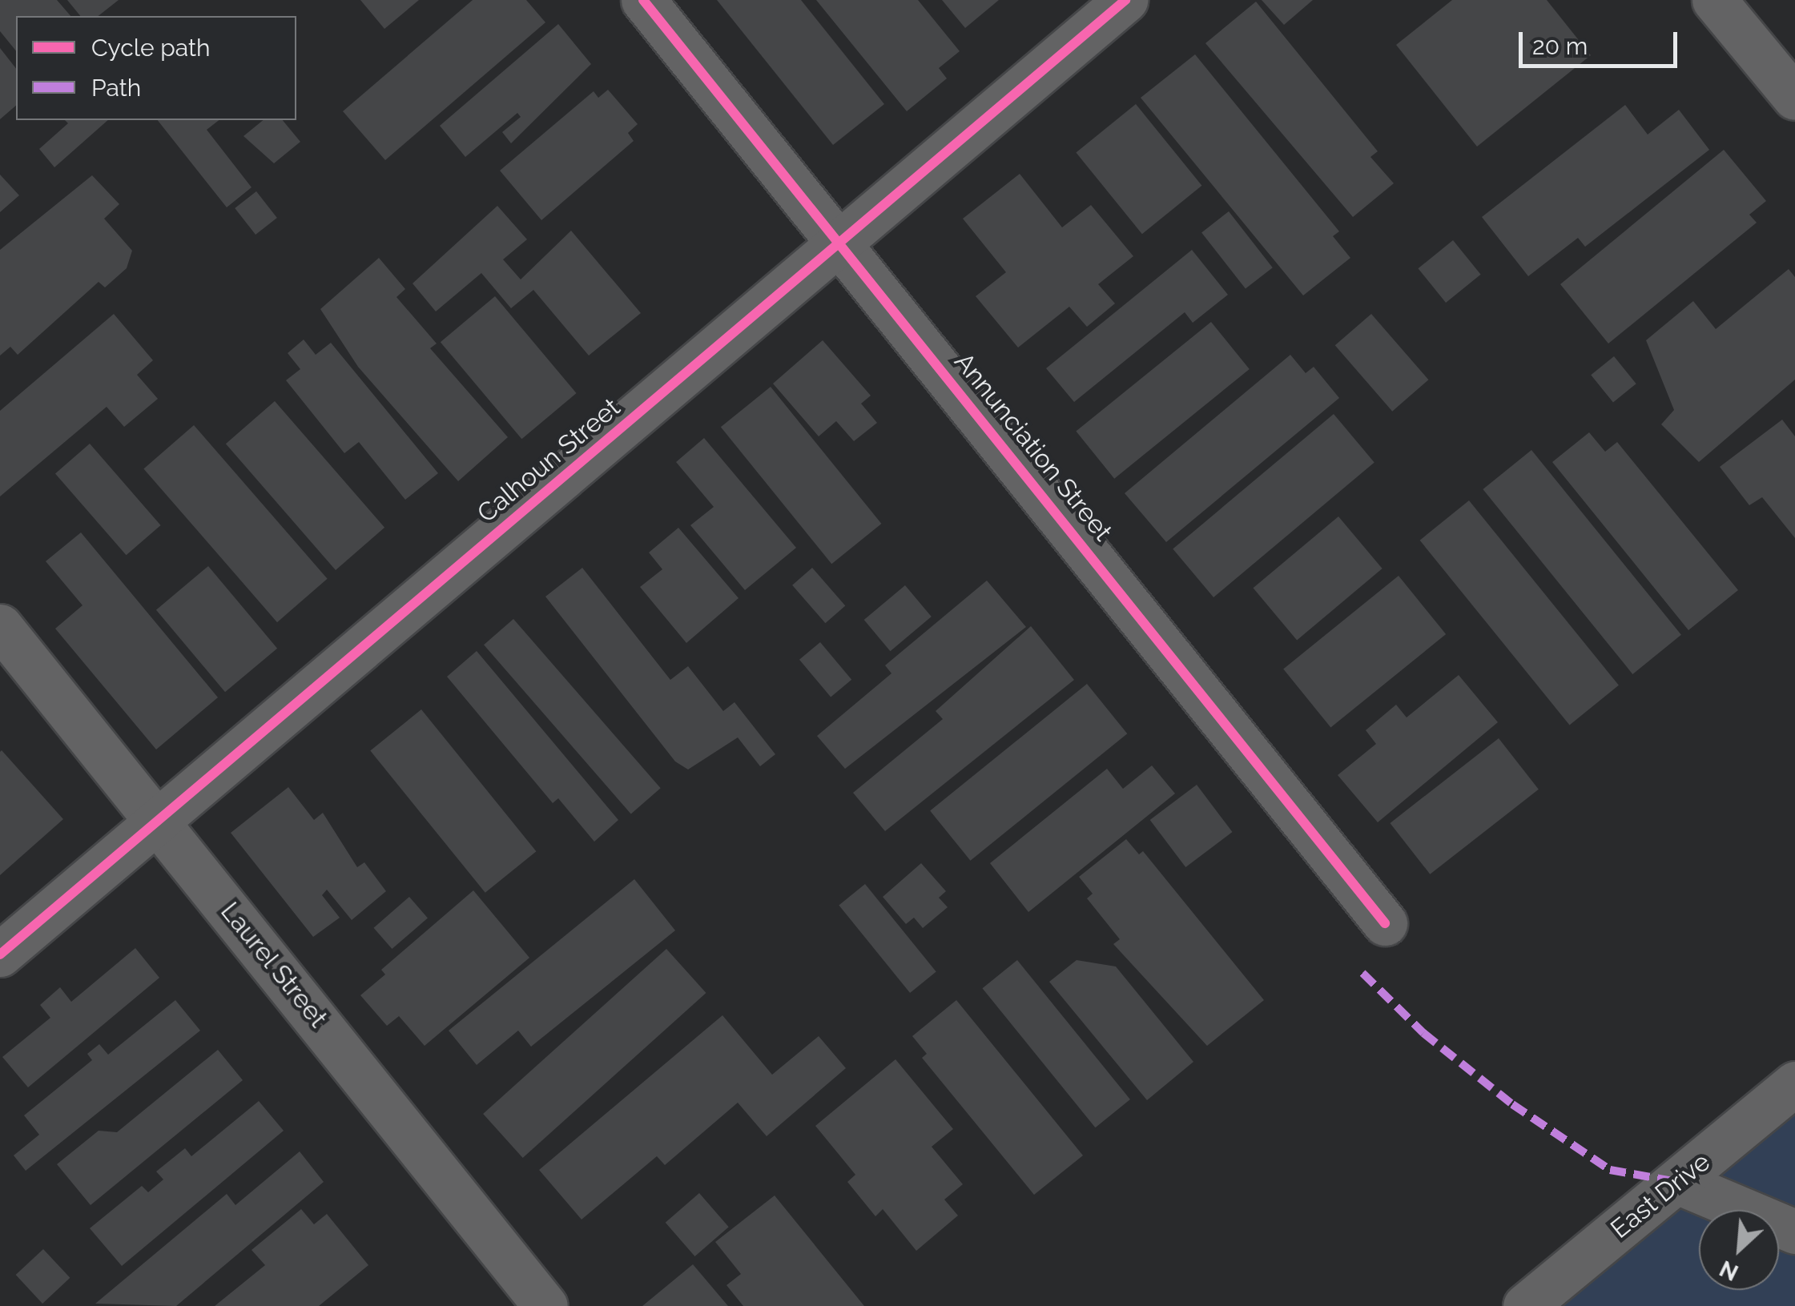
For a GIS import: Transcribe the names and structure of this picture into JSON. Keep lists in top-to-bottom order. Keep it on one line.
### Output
{"streets":{"street":["Annunciation Street","Calhoun Street","Laurel Street","East Drive"]},"crossings":[["Annunciation Street","Calhoun Street"],["Calhoun Street","Laurel Street"]],"legend":["Cycle path","Path"],"scale_bar":"20 m","north":"bottom left"}
